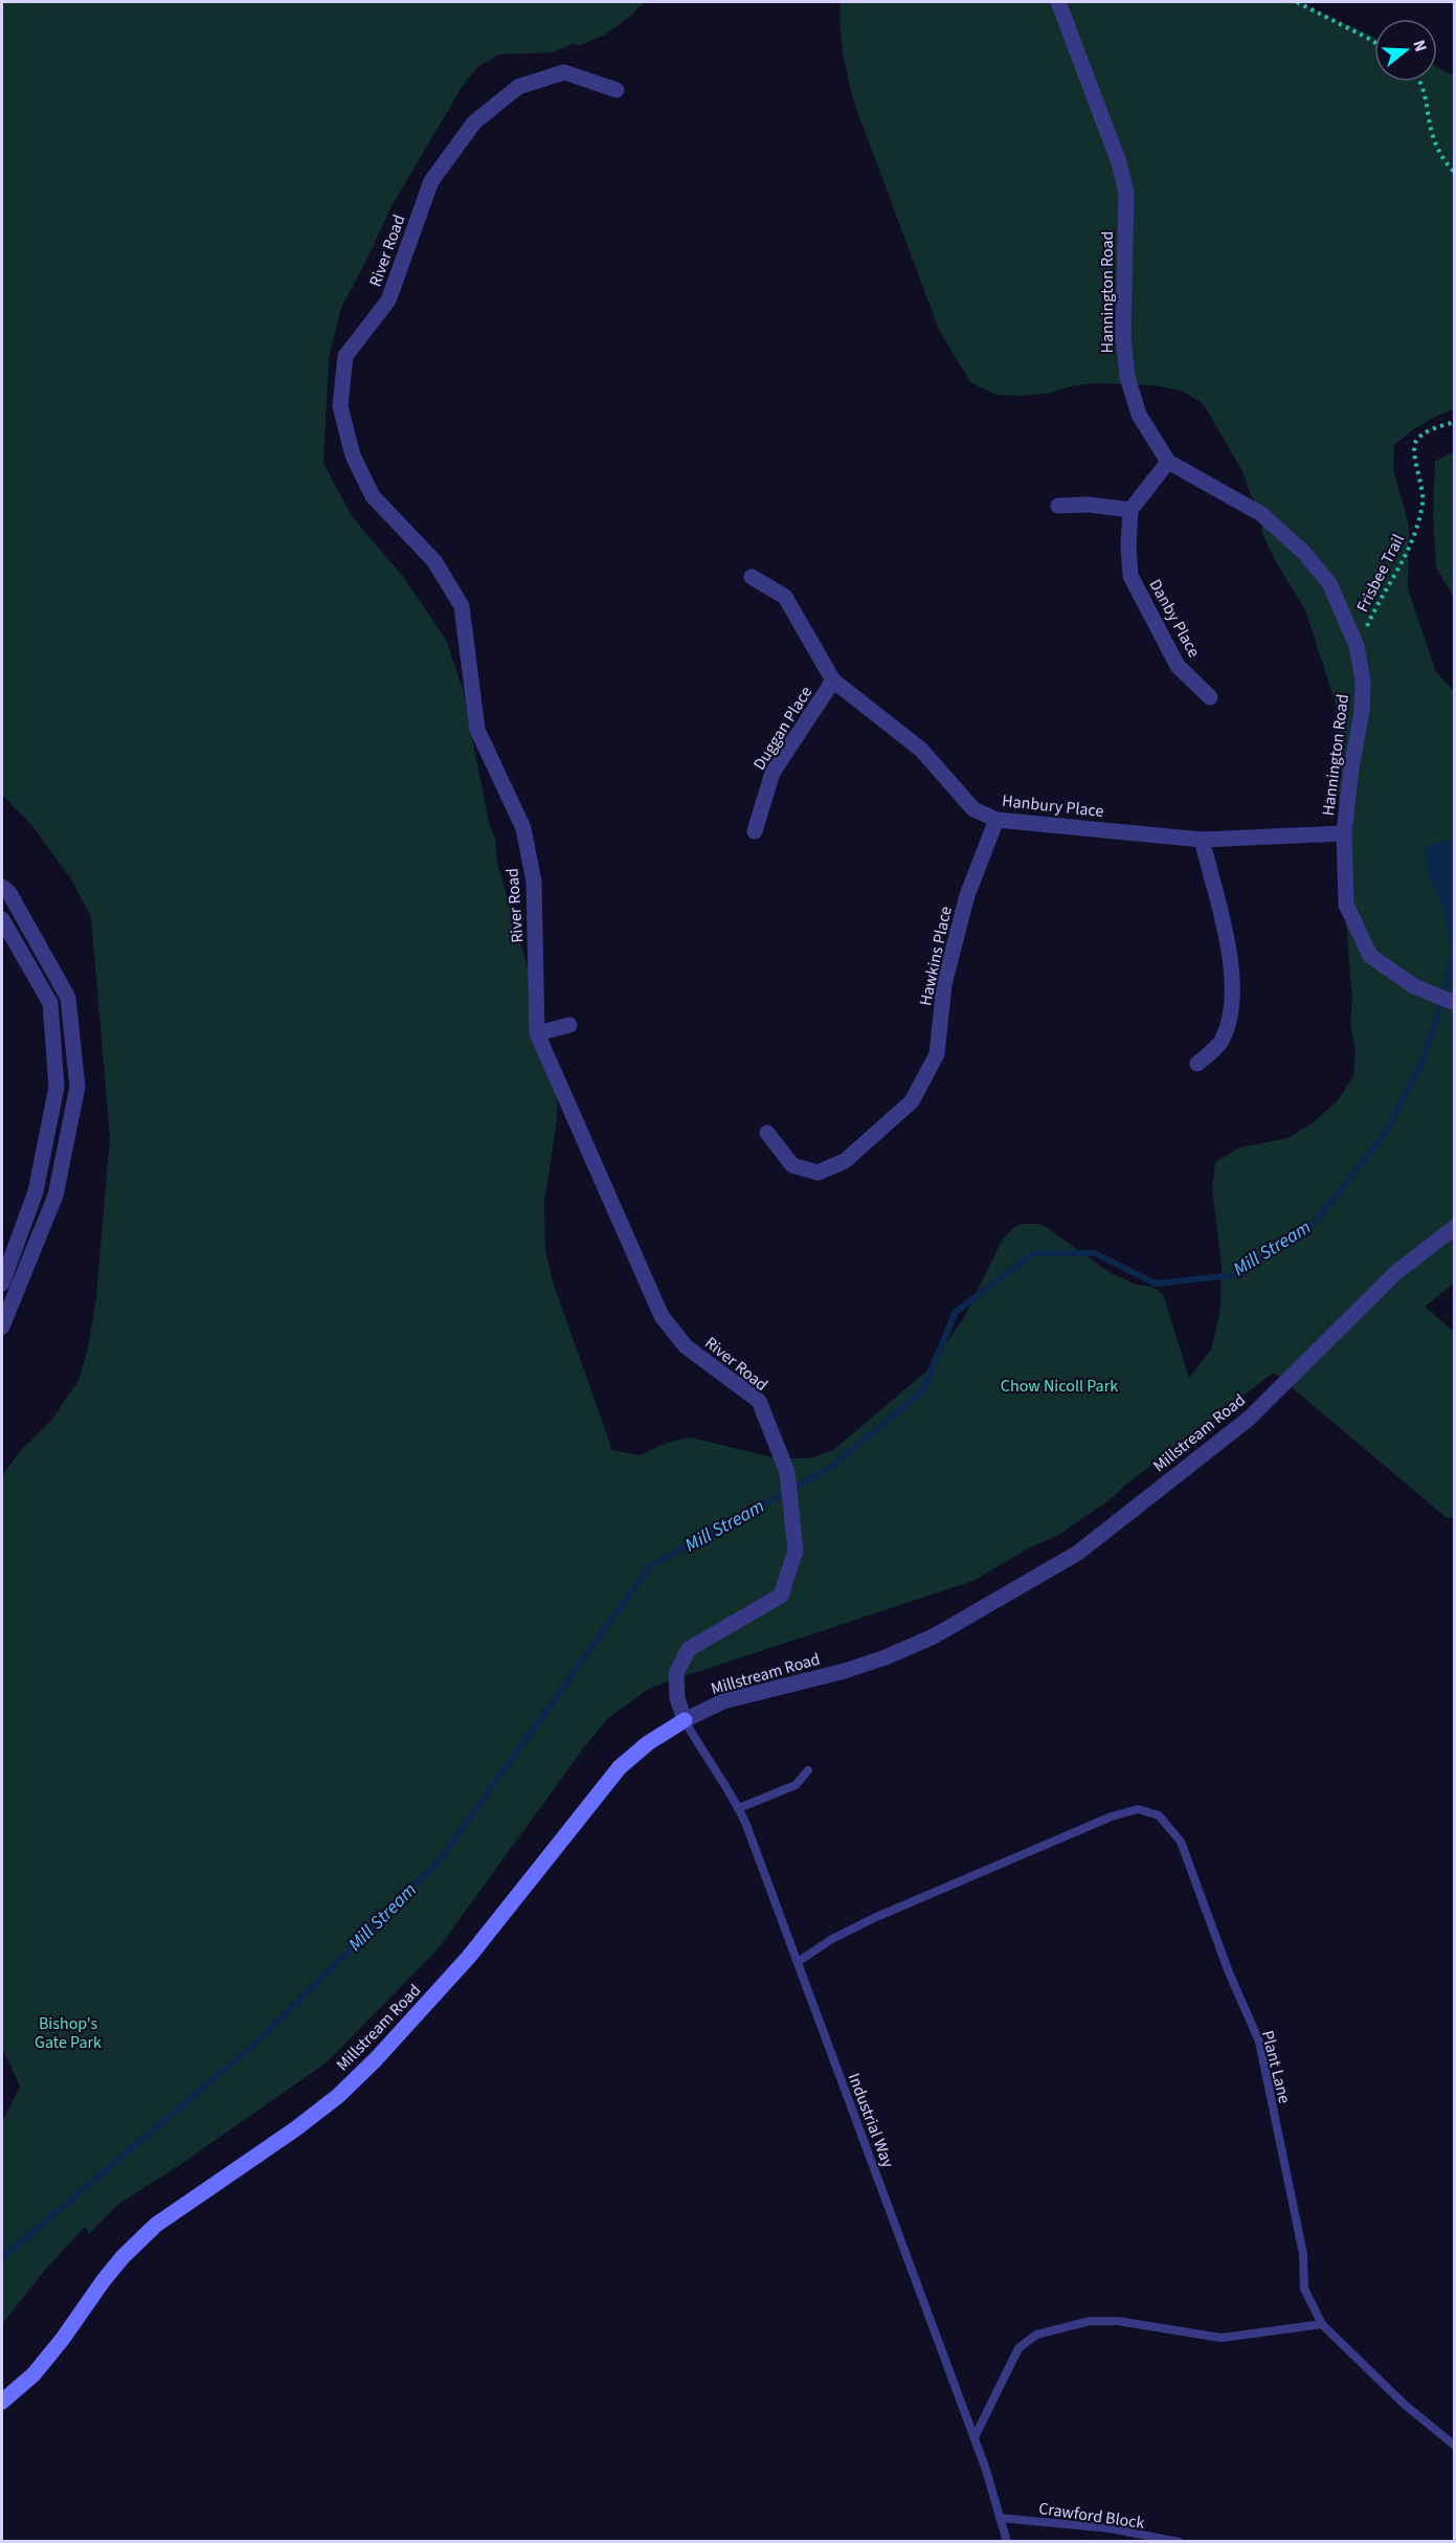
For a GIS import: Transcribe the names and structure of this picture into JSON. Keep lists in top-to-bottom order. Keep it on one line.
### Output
{"streets":{"main road":["Millstream Road"],"street":["River Road","Hannington Road","Danby Place","Duggan Place","Hanbury Place","Hawkins Place"],"lane":["Plant Lane","Industrial Way","Crawford Block"],"path":["Frisbee Trail"]},"crossings":[["River Road","Millstream Road"],["River Road","Industrial Way"],["Hannington Road","Frisbee Trail"],["Hannington Road","Hanbury Place"],["Duggan Place","Hanbury Place"],["Hanbury Place","Hawkins Place"],["Millstream Road","Industrial Way"],["Plant Lane","Industrial Way"],["Industrial Way","Crawford Block"]],"water":["Mill Stream"],"parks":["Chow Nicoll Park","Bishop's Gate Park"],"north":"right"}
